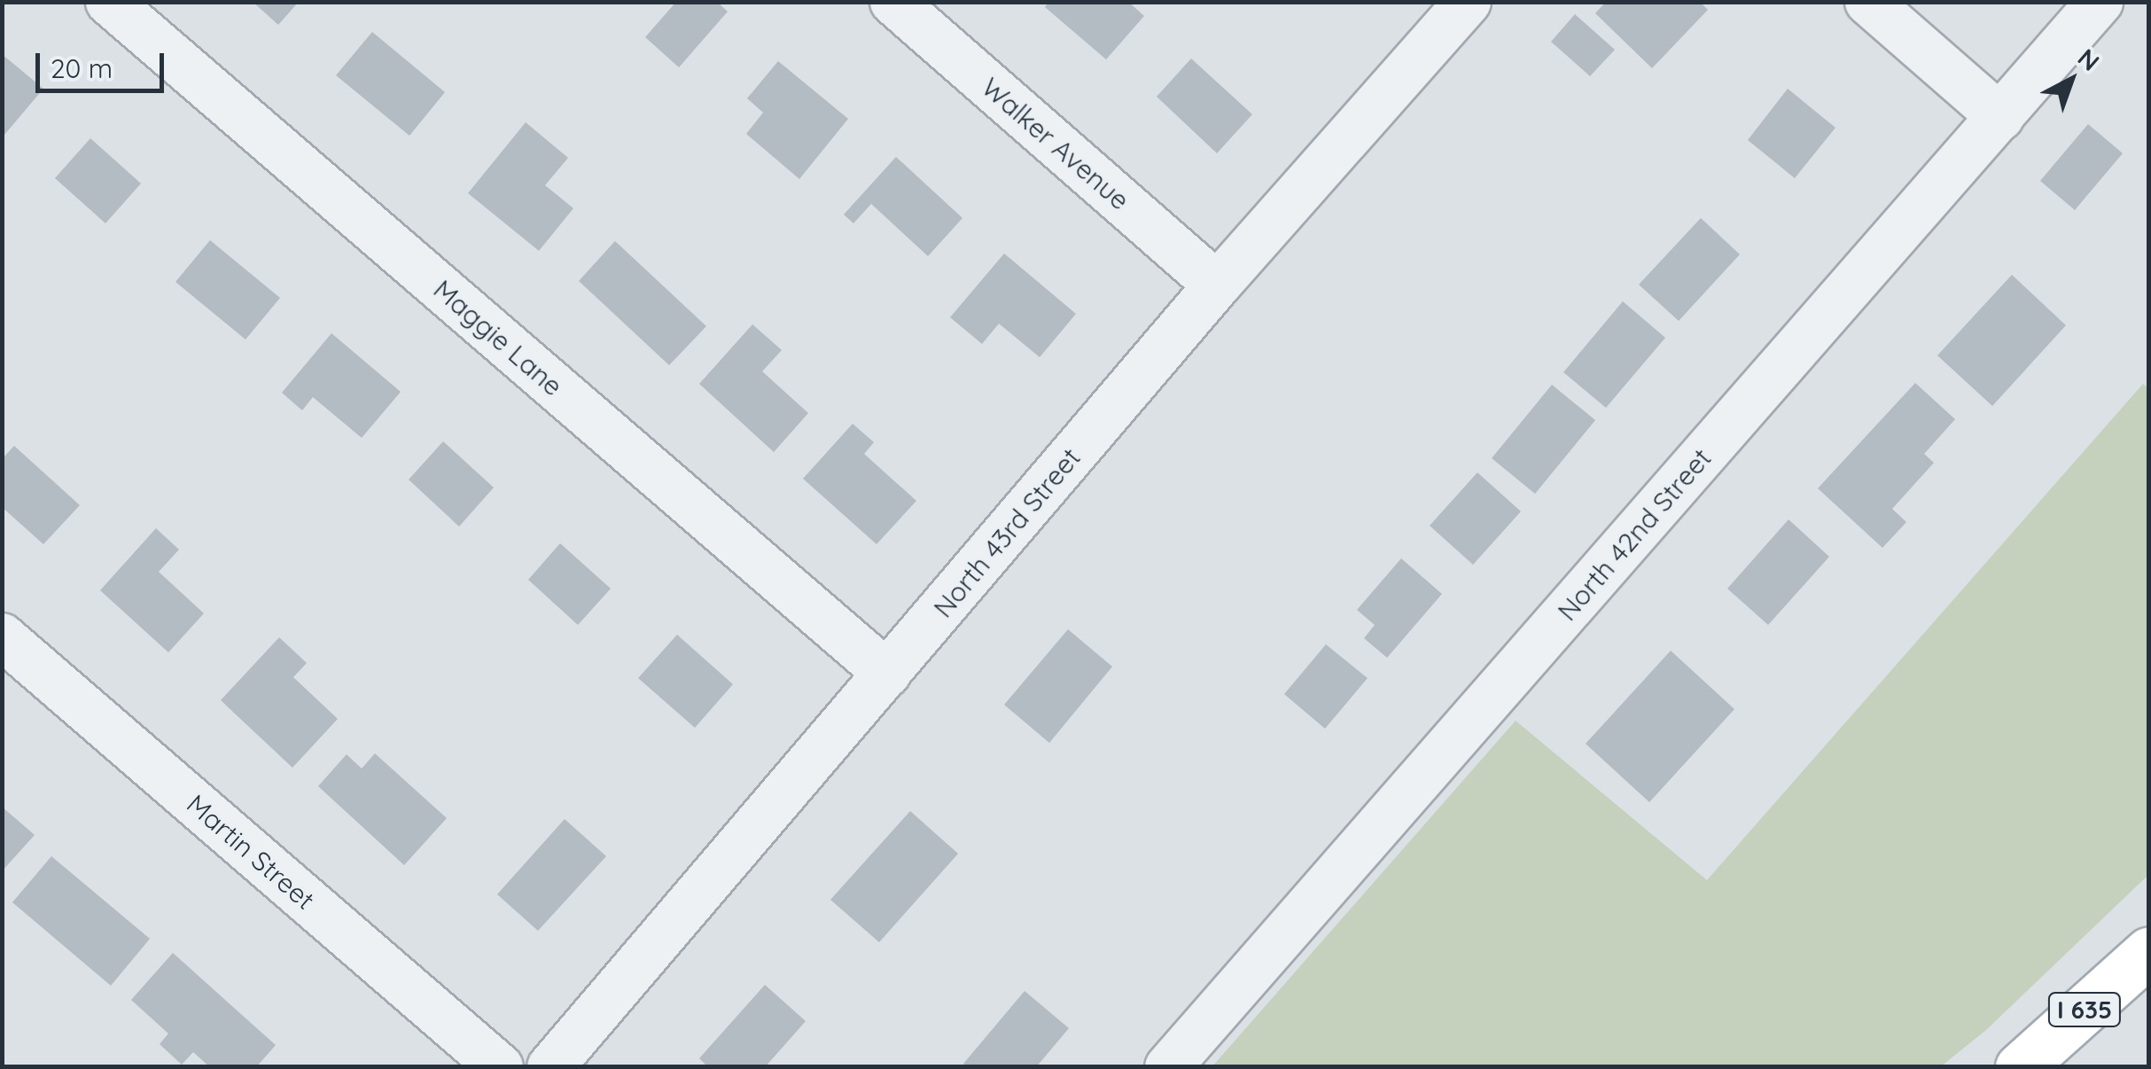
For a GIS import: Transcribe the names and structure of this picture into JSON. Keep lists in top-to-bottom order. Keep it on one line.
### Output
{"streets":{"highway":["I 635"],"street":["Walker Avenue","Maggie Lane","North 43rd Street","North 42nd Street","Martin Street"]},"crossings":[["Walker Avenue","North 43rd Street"],["Maggie Lane","North 43rd Street"]],"scale_bar":"20 m","north":"top right"}
